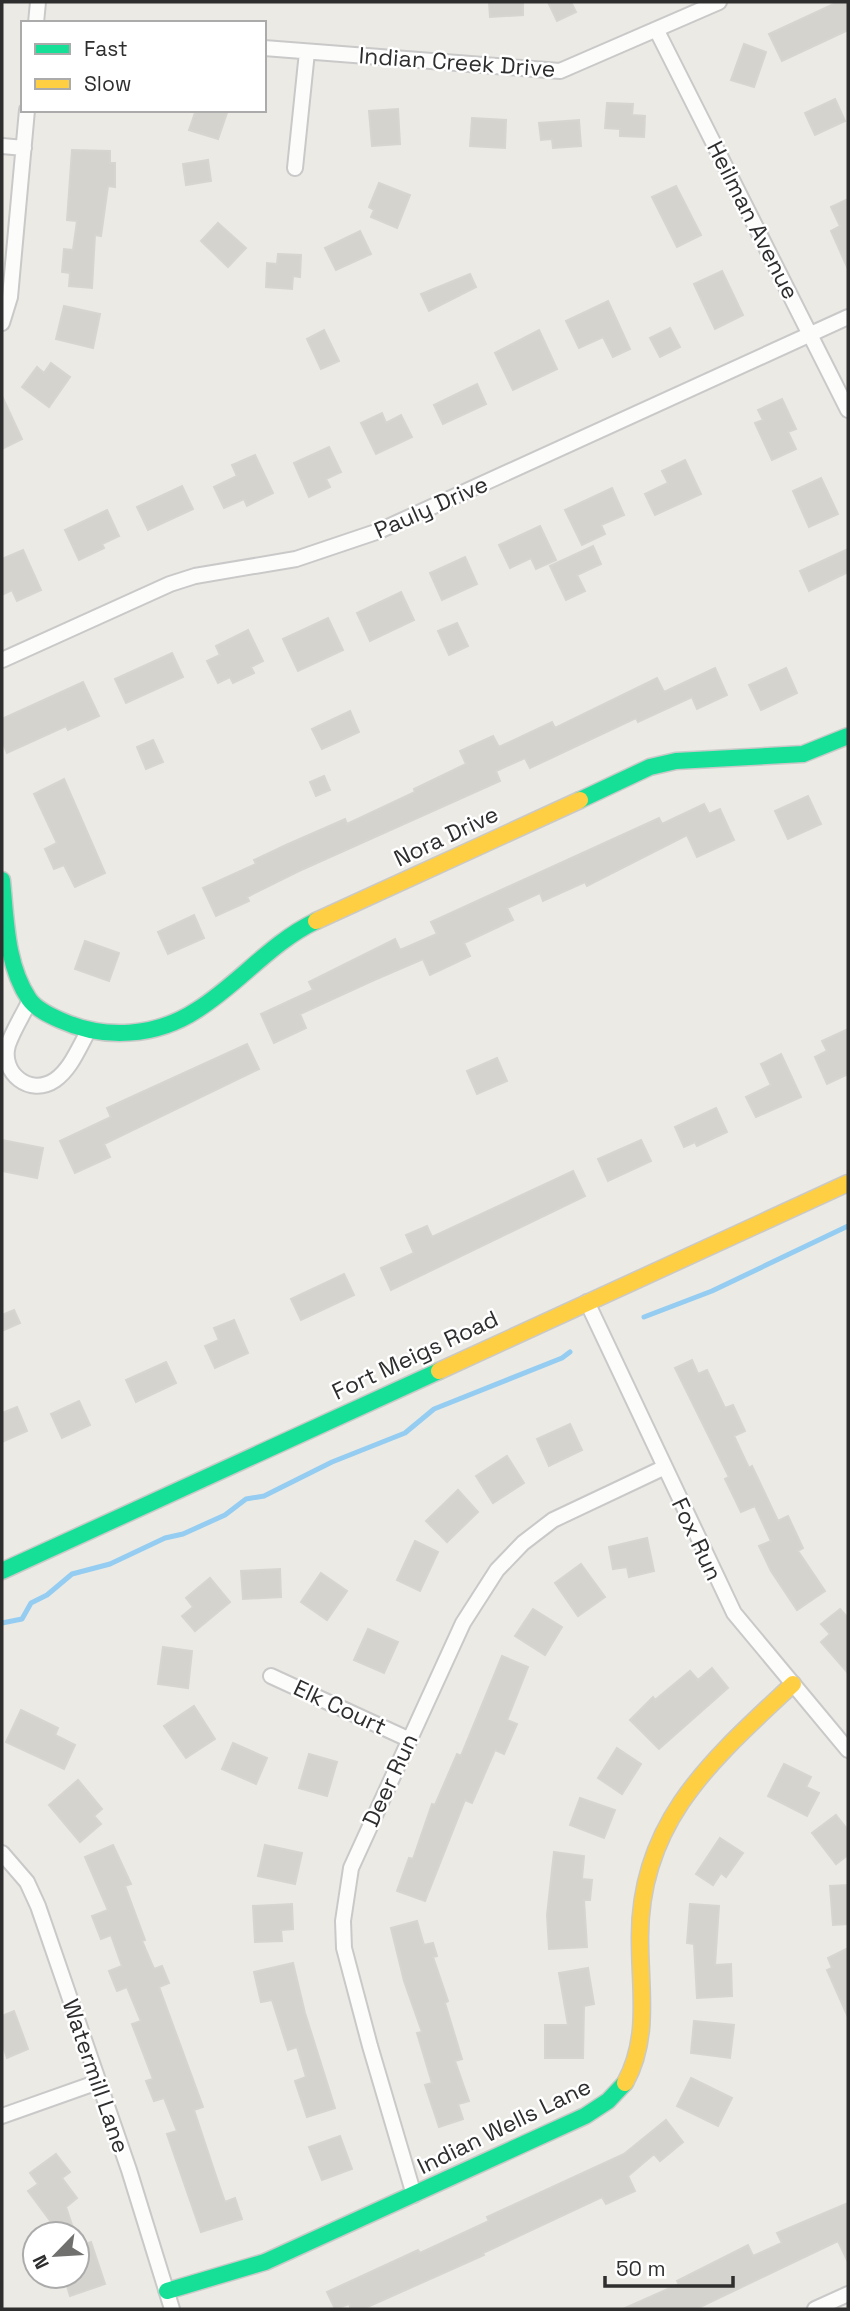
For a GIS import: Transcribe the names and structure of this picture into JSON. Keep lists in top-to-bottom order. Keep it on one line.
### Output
{"streets":{"street":["Indian Creek Drive","Heilman Avenue","Pauly Drive","Nora Drive","Fort Meigs Road","Fox Run","Elk Court","Deer Run","Watermill Lane","Indian Wells Lane"]},"crossings":[["Indian Creek Drive","Heilman Avenue"],["Heilman Avenue","Pauly Drive"],["Fort Meigs Road","Fox Run"],["Fox Run","Deer Run"],["Fox Run","Indian Wells Lane"],["Elk Court","Deer Run"],["Deer Run","Indian Wells Lane"],["Watermill Lane","Indian Wells Lane"]],"legend":["Fast","Slow"],"scale_bar":"50 m","north":"bottom left"}
